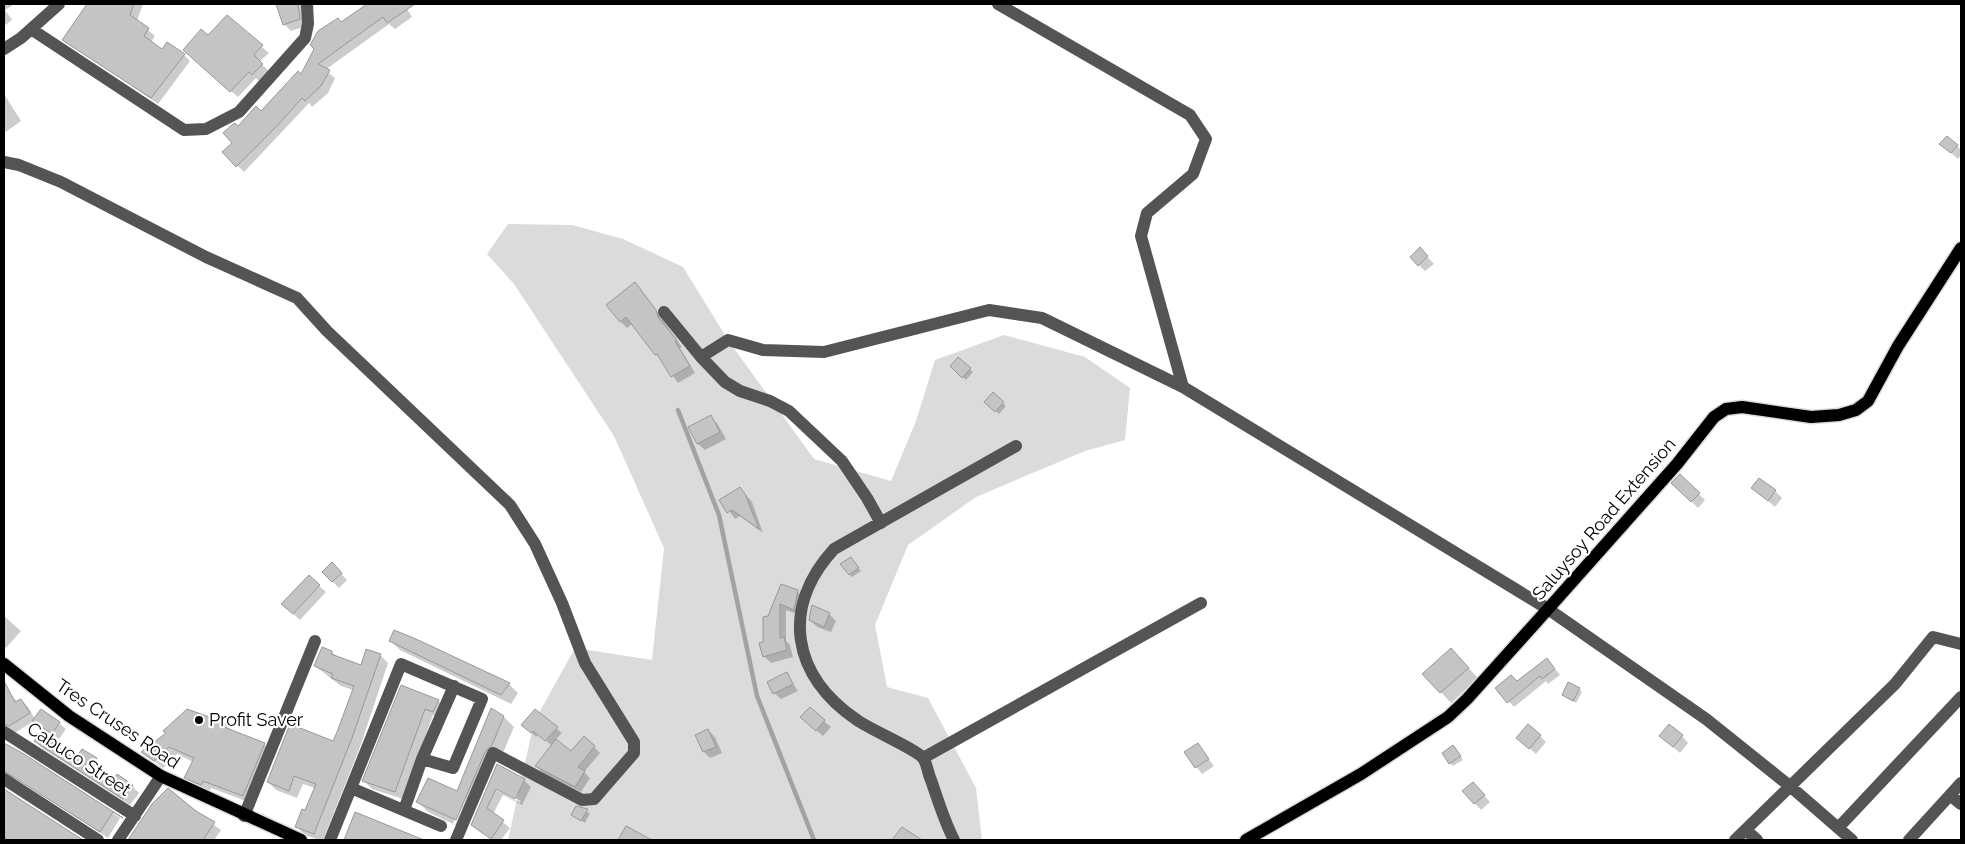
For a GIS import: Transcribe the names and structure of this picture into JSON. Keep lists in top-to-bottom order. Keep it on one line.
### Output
{"streets":{"main road":["Saluysoy Road Extension","Tres Cruses Road"],"street":["Cabuco Street"]},"places":["Profit Saver"]}
